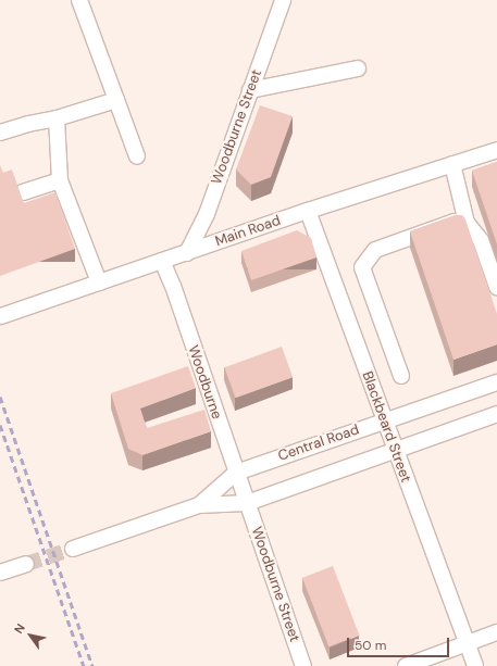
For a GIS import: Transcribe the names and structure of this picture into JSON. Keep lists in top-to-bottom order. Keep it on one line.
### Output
{"streets":{"street":["Woodburne Street","Main Road","Woodburne","Blackbeard Street","Central Road"]},"crossings":[["Woodburne Street","Main Road"],["Woodburne Street","Woodburne"],["Woodburne Street","Central Road"],["Main Road","Woodburne"],["Main Road","Blackbeard Street"],["Woodburne","Central Road"],["Blackbeard Street","Central Road"]],"scale_bar":"50 m","north":"top left"}
